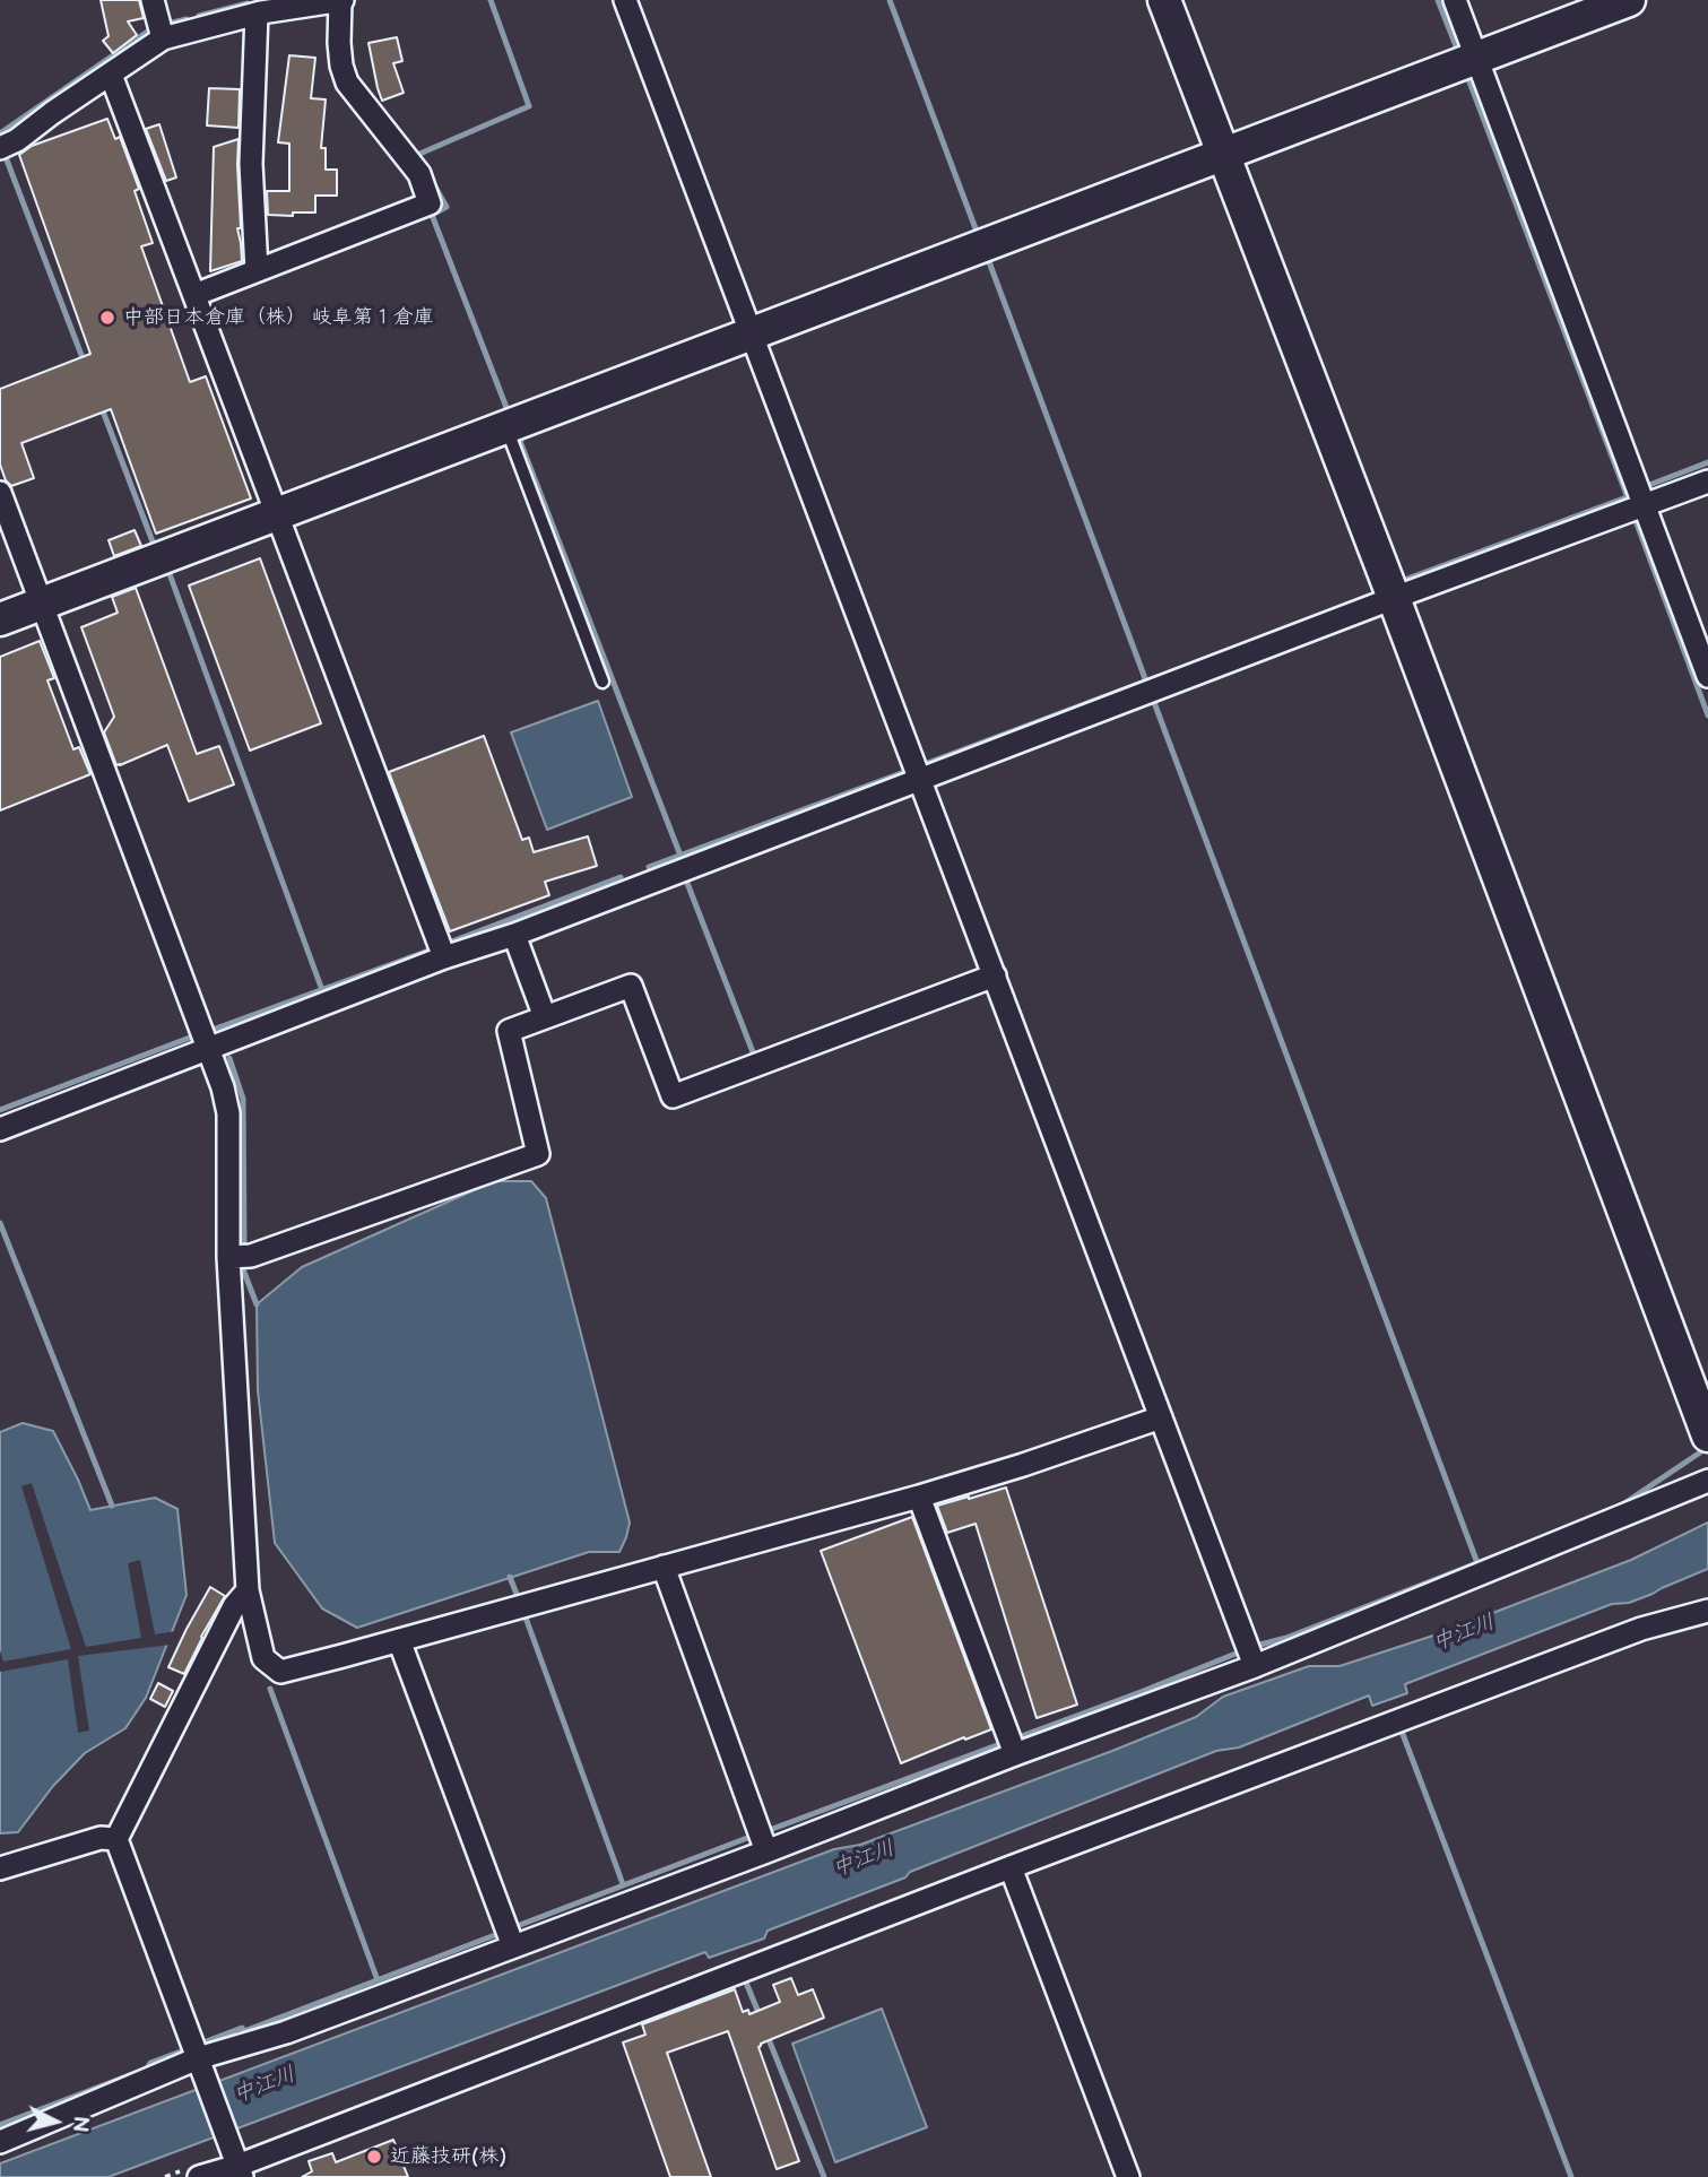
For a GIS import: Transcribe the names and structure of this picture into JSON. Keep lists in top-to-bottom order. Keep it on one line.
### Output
{"water":["中江川"],"places":["中部日本倉庫（株） 岐阜第１倉庫","近藤技研(株)"],"north":"right"}
